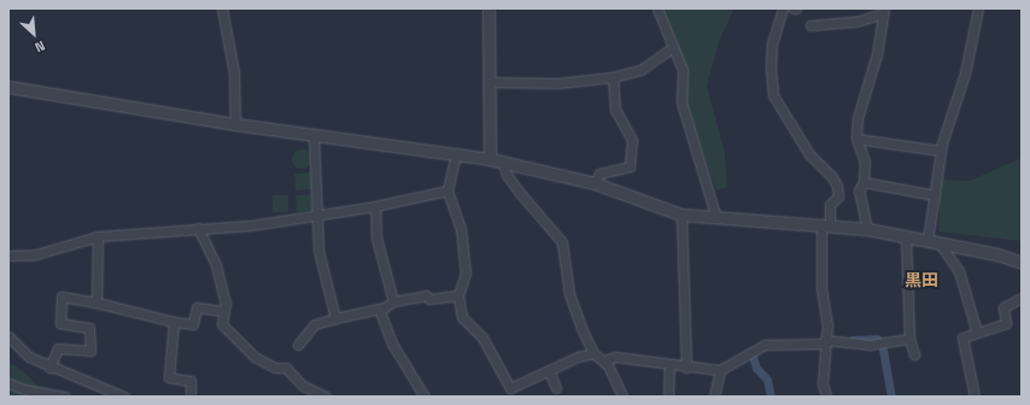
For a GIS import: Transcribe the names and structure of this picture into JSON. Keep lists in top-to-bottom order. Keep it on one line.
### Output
{"districts":["黒田"],"north":"bottom right"}
